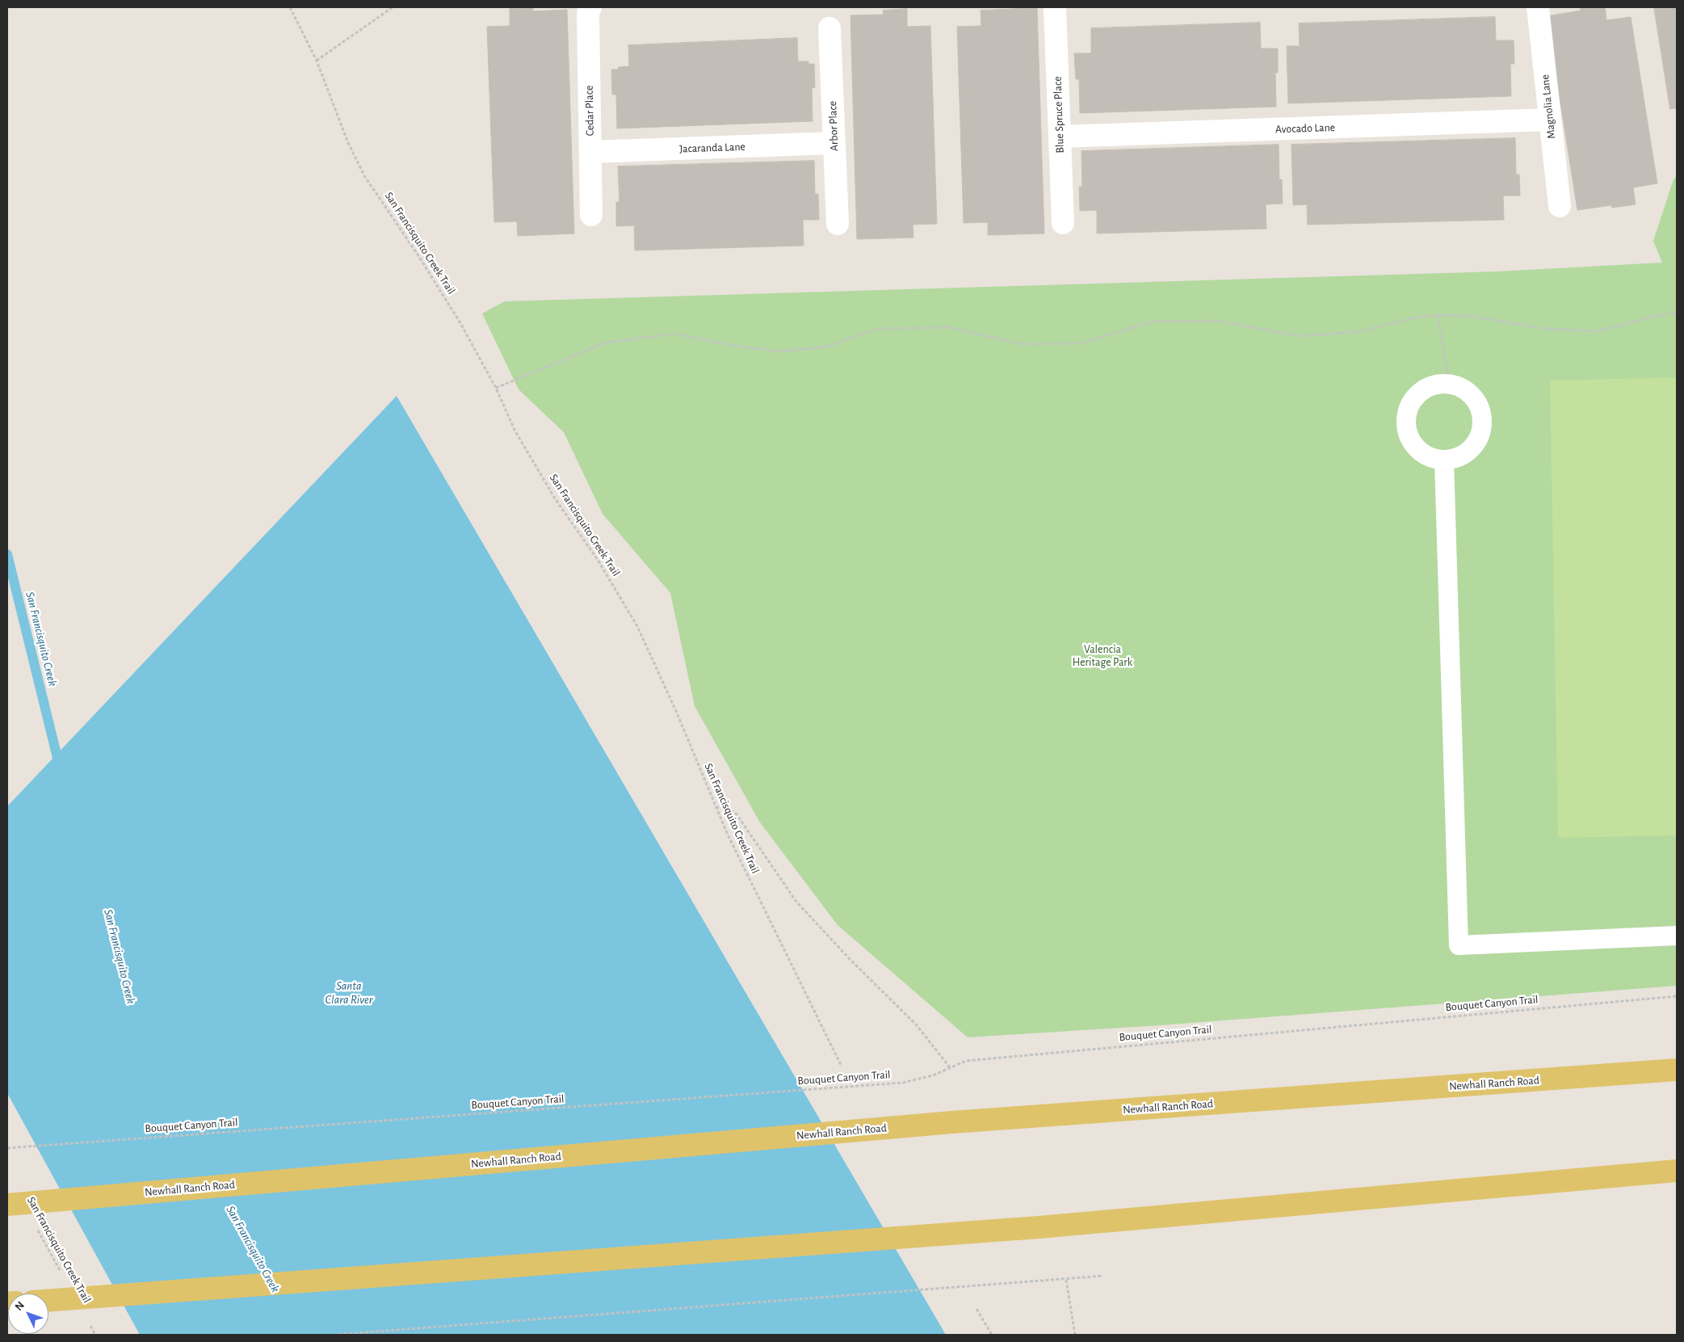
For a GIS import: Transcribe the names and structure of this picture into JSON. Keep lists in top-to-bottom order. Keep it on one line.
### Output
{"streets":{"main road":["Newhall Ranch Road"],"street":["Magnolia Lane","Cedar Place","Blue Spruce Place","Arbor Place","Avocado Lane","Jacaranda Lane"],"path":["San Francisquito Creek Trail","Bouquet Canyon Trail"]},"crossings":[["Magnolia Lane","Avocado Lane"],["Cedar Place","Jacaranda Lane"],["Blue Spruce Place","Avocado Lane"],["Arbor Place","Jacaranda Lane"]],"water":["San Francisquito Creek","Santa Clara River"],"parks":["Valencia Heritage Park"],"north":"top left"}
